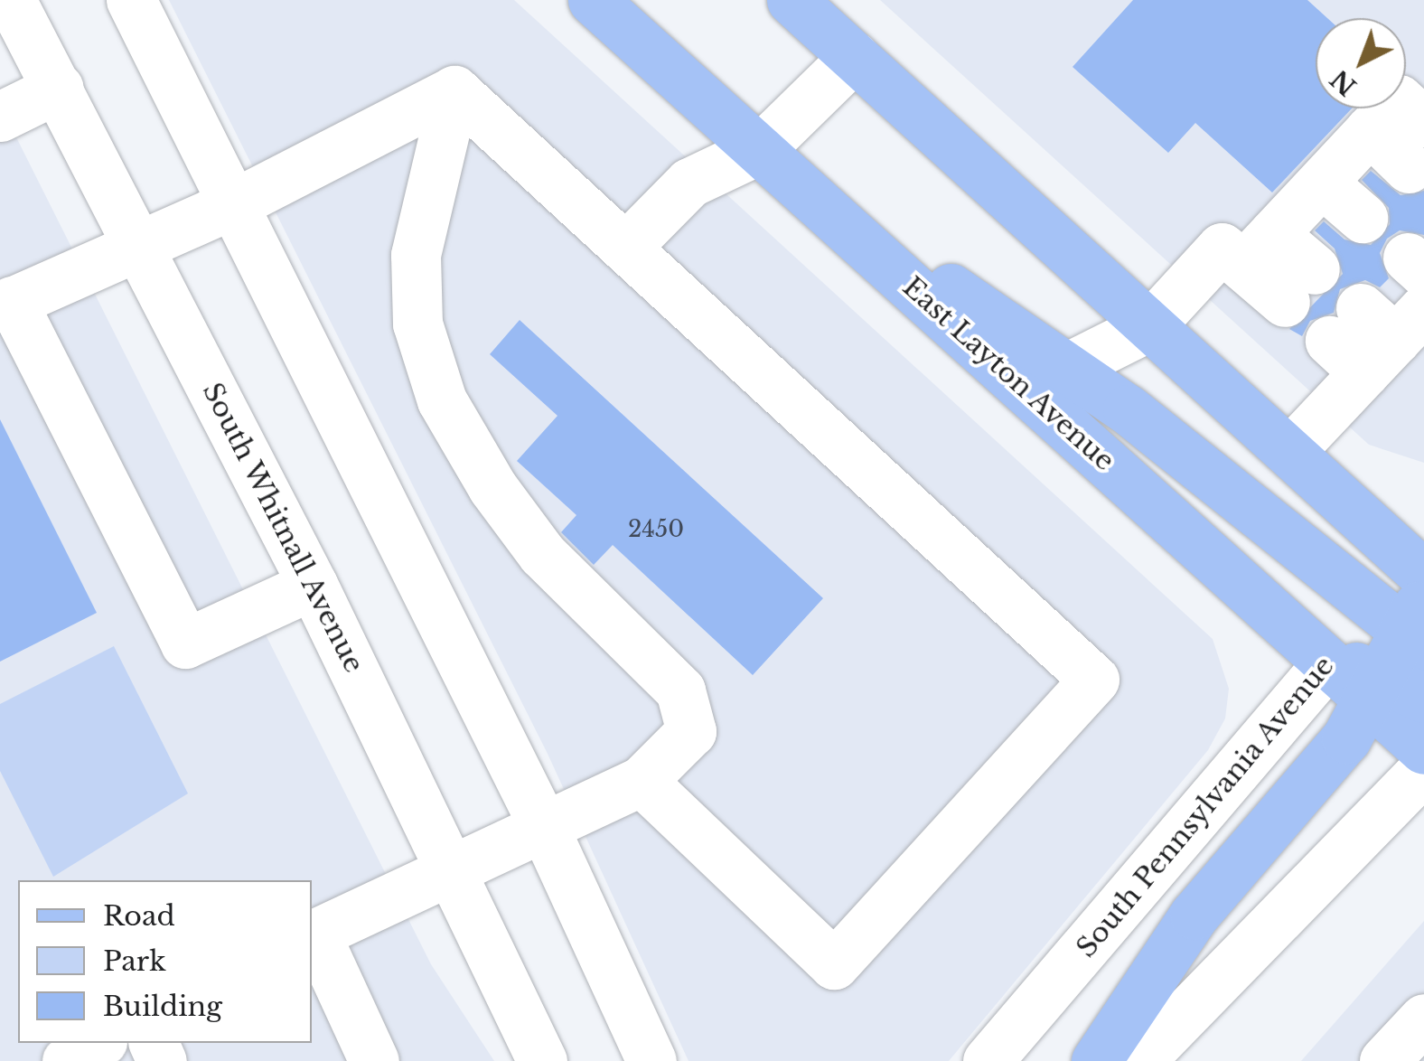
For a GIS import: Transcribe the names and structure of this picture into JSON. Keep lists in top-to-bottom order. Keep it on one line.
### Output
{"streets":{"main road":["East Layton Avenue","South Pennsylvania Avenue"],"street":["South Whitnall Avenue"]},"crossings":[["East Layton Avenue","South Pennsylvania Avenue"]],"house_numbers":["2450"],"legend":["Road","Park","Building"],"north":"bottom left"}
